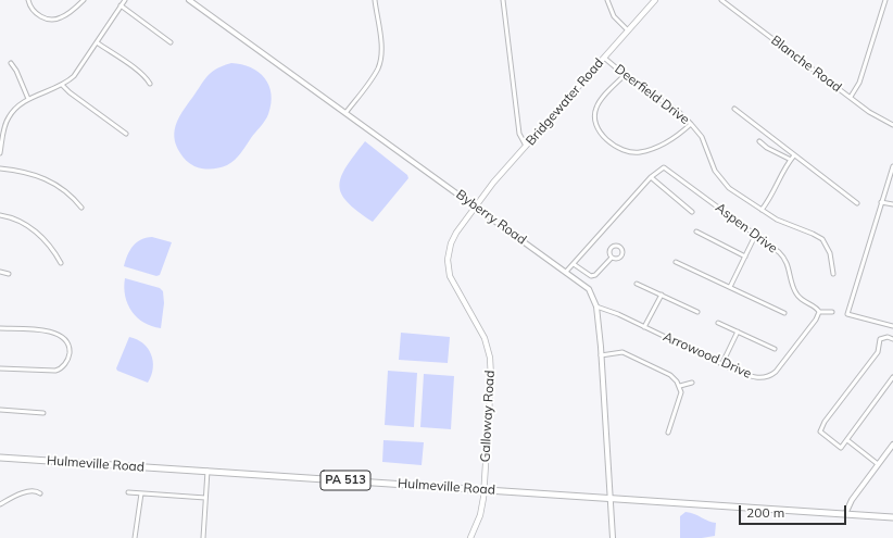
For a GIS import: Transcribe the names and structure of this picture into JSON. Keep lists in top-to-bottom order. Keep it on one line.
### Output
{"streets":{"main road":["Bridgewater Road","Galloway Road","Hulmeville Road","PA 513"],"street":["Blanche Road","Deerfield Drive","Byberry Road","Aspen Drive","Arrowood Drive"]},"crossings":[["Deerfield Drive","Bridgewater Road"],["Bridgewater Road","Byberry Road"],["Bridgewater Road","Galloway Road"],["Byberry Road","Arrowood Drive"],["Byberry Road","Galloway Road"],["Byberry Road","Hulmeville Road"],["Aspen Drive","Arrowood Drive"],["Galloway Road","Hulmeville Road"]],"scale_bar":"200 m"}
